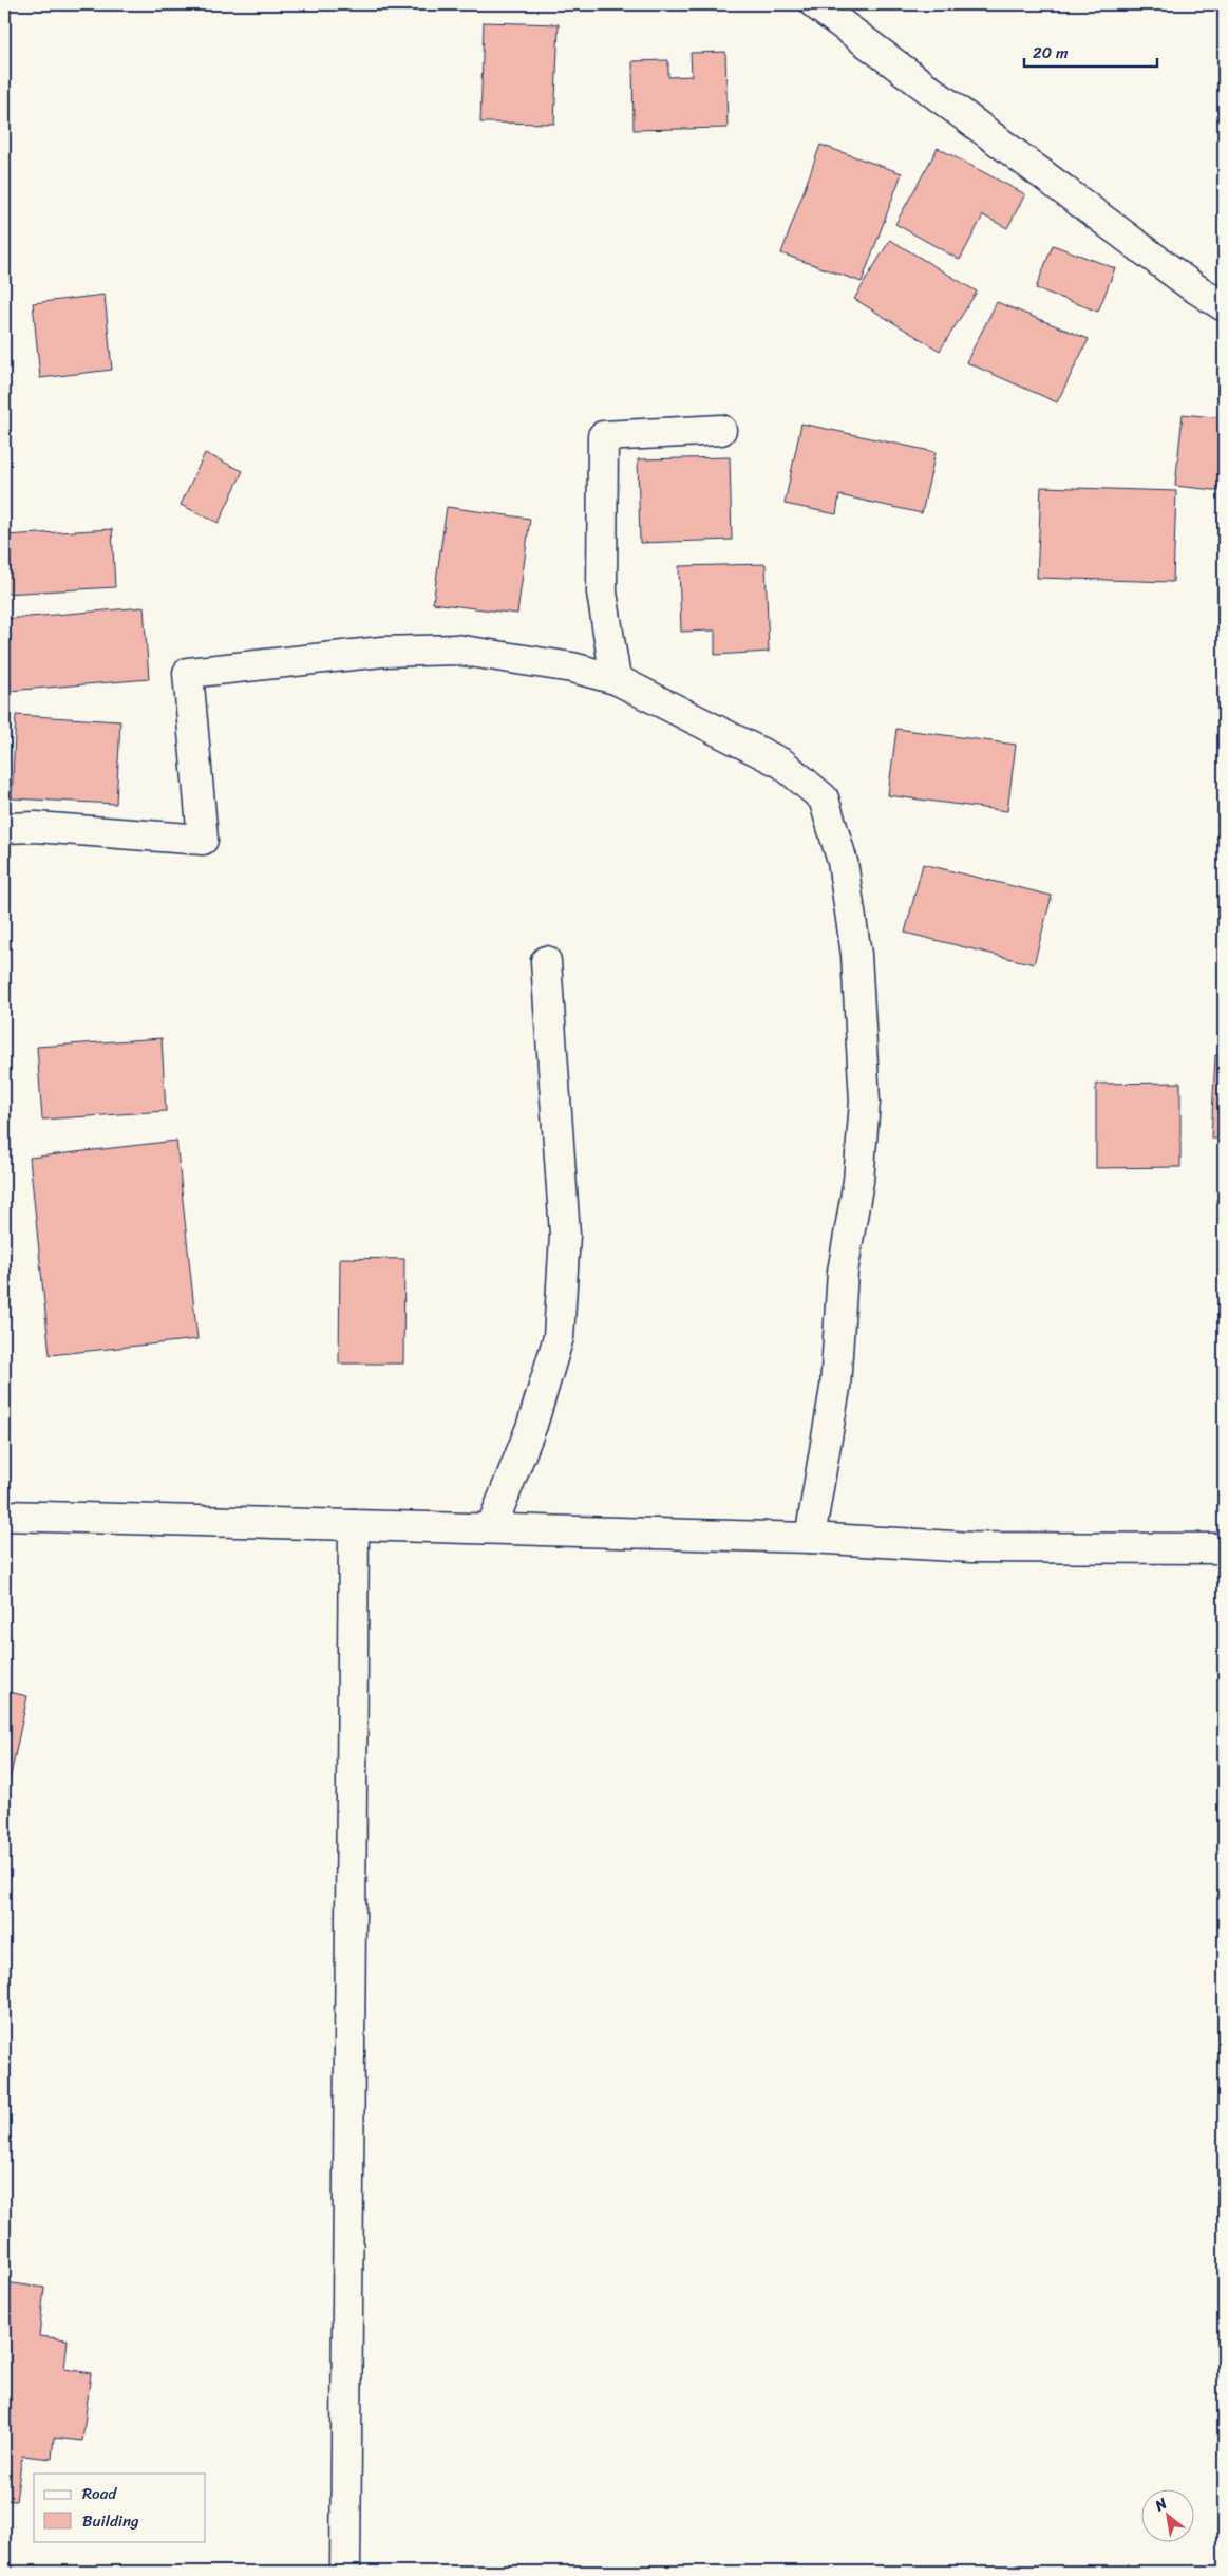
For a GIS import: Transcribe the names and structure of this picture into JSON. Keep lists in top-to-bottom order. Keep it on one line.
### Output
{"legend":["Road","Building"],"scale_bar":"20 m","north":"top left"}
